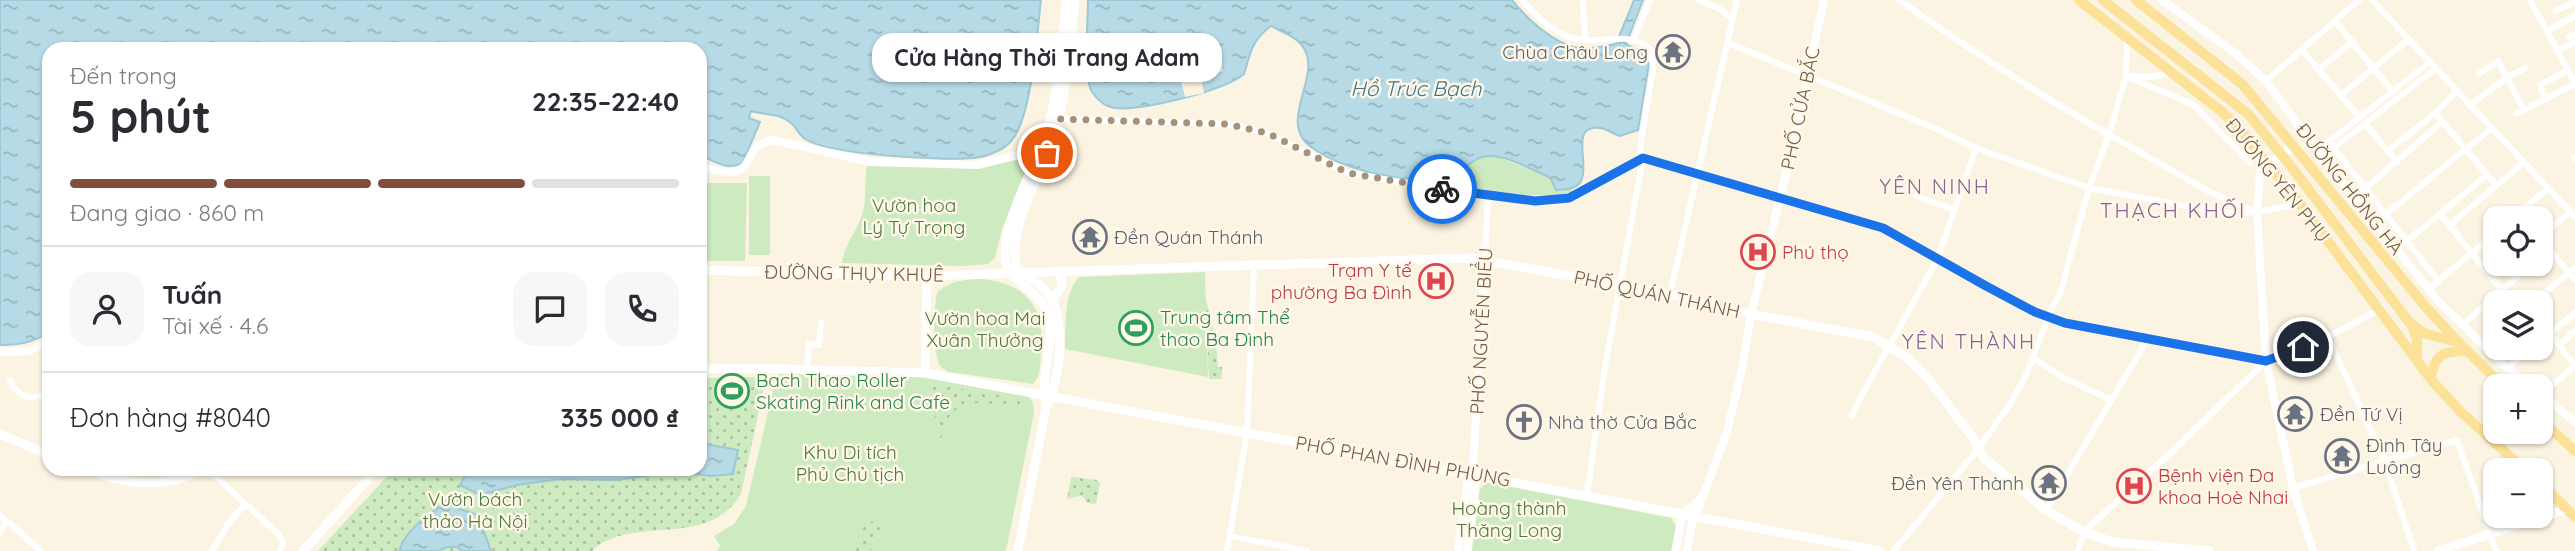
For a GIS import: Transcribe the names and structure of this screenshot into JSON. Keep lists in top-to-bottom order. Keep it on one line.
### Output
{"streets":{"main road":["ĐƯỜNG YÊN PHỤ","ĐƯỜNG THỤY KHUÊ","PHỐ QUÁN THÁNH","PHỐ PHAN ĐÌNH PHÙNG"],"street":["PHỐ CỬA BẮC","ĐƯỜNG HỒNG HÀ","PHỐ NGUYỄN BIỂU"]},"crossings":[["PHỐ CỬA BẮC","PHỐ QUÁN THÁNH"],["PHỐ CỬA BẮC","PHỐ PHAN ĐÌNH PHÙNG"],["ĐƯỜNG THỤY KHUÊ","PHỐ QUÁN THÁNH"],["PHỐ QUÁN THÁNH","PHỐ NGUYỄN BIỂU"],["PHỐ NGUYỄN BIỂU","PHỐ PHAN ĐÌNH PHÙNG"]],"districts":["YÊN NINH","THẠCH KHỐI","YÊN THÀNH"],"water":["Hồ Trúc Bạch"],"parks":["Vườn hoa Lý Tự Trọng","Vườn hoa Mai Xuân Thưởng","Khu Di tích Phủ Chủ tịch","Vườn bách thảo Hà Nội","Hoàng thành Thăng Long"],"places":{"temple":["Chùa Châu Long","Đền Quán Thánh","Đền Tứ Vị","Đình Tây Luông","Đền Yên Thành"],"other":["Cửa Hàng Thời Trang Adam"],"hospital":["Phú thọ","Trạm Y tế phường Ba Đình","Bệnh viện Đa khoa Hoè Nhai"],"sports":["Trung tâm Thể thao Ba Đình","Bach Thao Roller Skating Rink and Cafe"],"church":["Nhà thờ Cửa Bắc"]},"page":{"bubble":"Cửa Hàng Thời Trang Adam","heading":["5 phút","Đến trong","22:35–22:40"],"panel":["Tuấn","Tài xế · 4.6","Đơn hàng #8040","335 000 ₫"],"bar":"Đang giao · 860 m","map_buttons":["+","−"]}}
